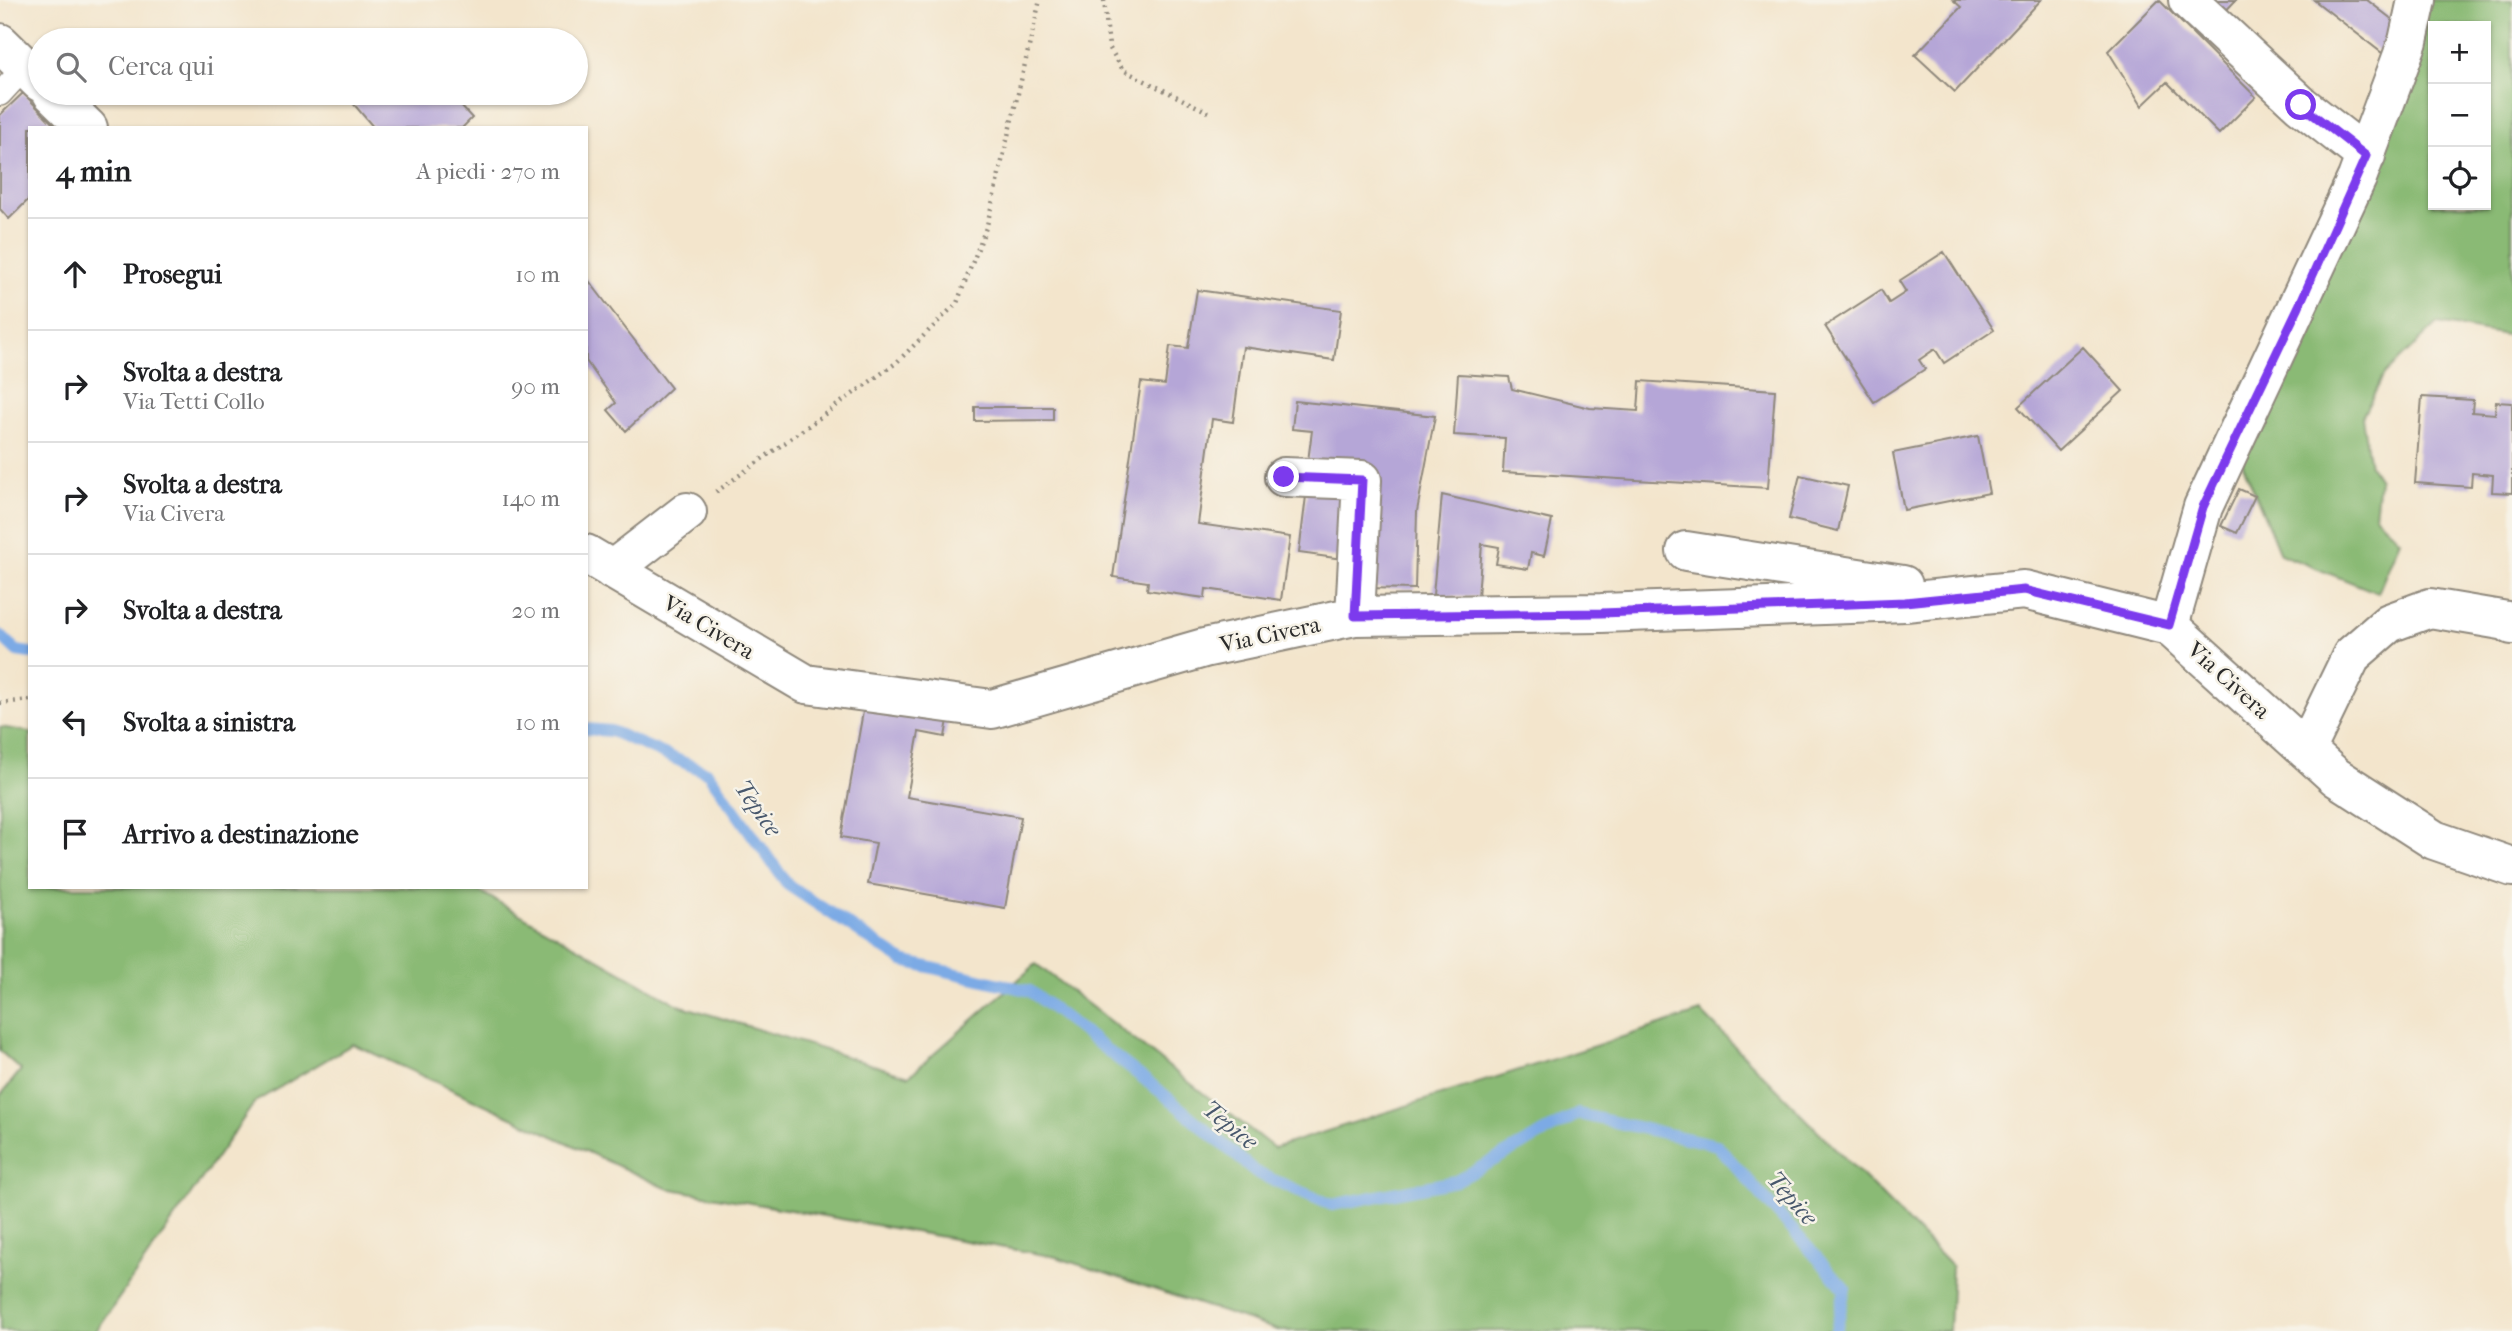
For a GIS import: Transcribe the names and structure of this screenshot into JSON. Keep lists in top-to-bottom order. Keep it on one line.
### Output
{"streets":{"street":["Via Civera"]},"water":["Tepice"],"page":{"map_buttons":["+","−"],"search":"Cerca qui","heading":["4 min","A piedi · 270 m"],"list":[["Prosegui","10 m"],["Svolta a destra","Via Tetti Collo","90 m"],["Svolta a destra","Via Civera","140 m"],["Svolta a destra","20 m"],["Svolta a sinistra","10 m"],"Arrivo a destinazione"]}}
